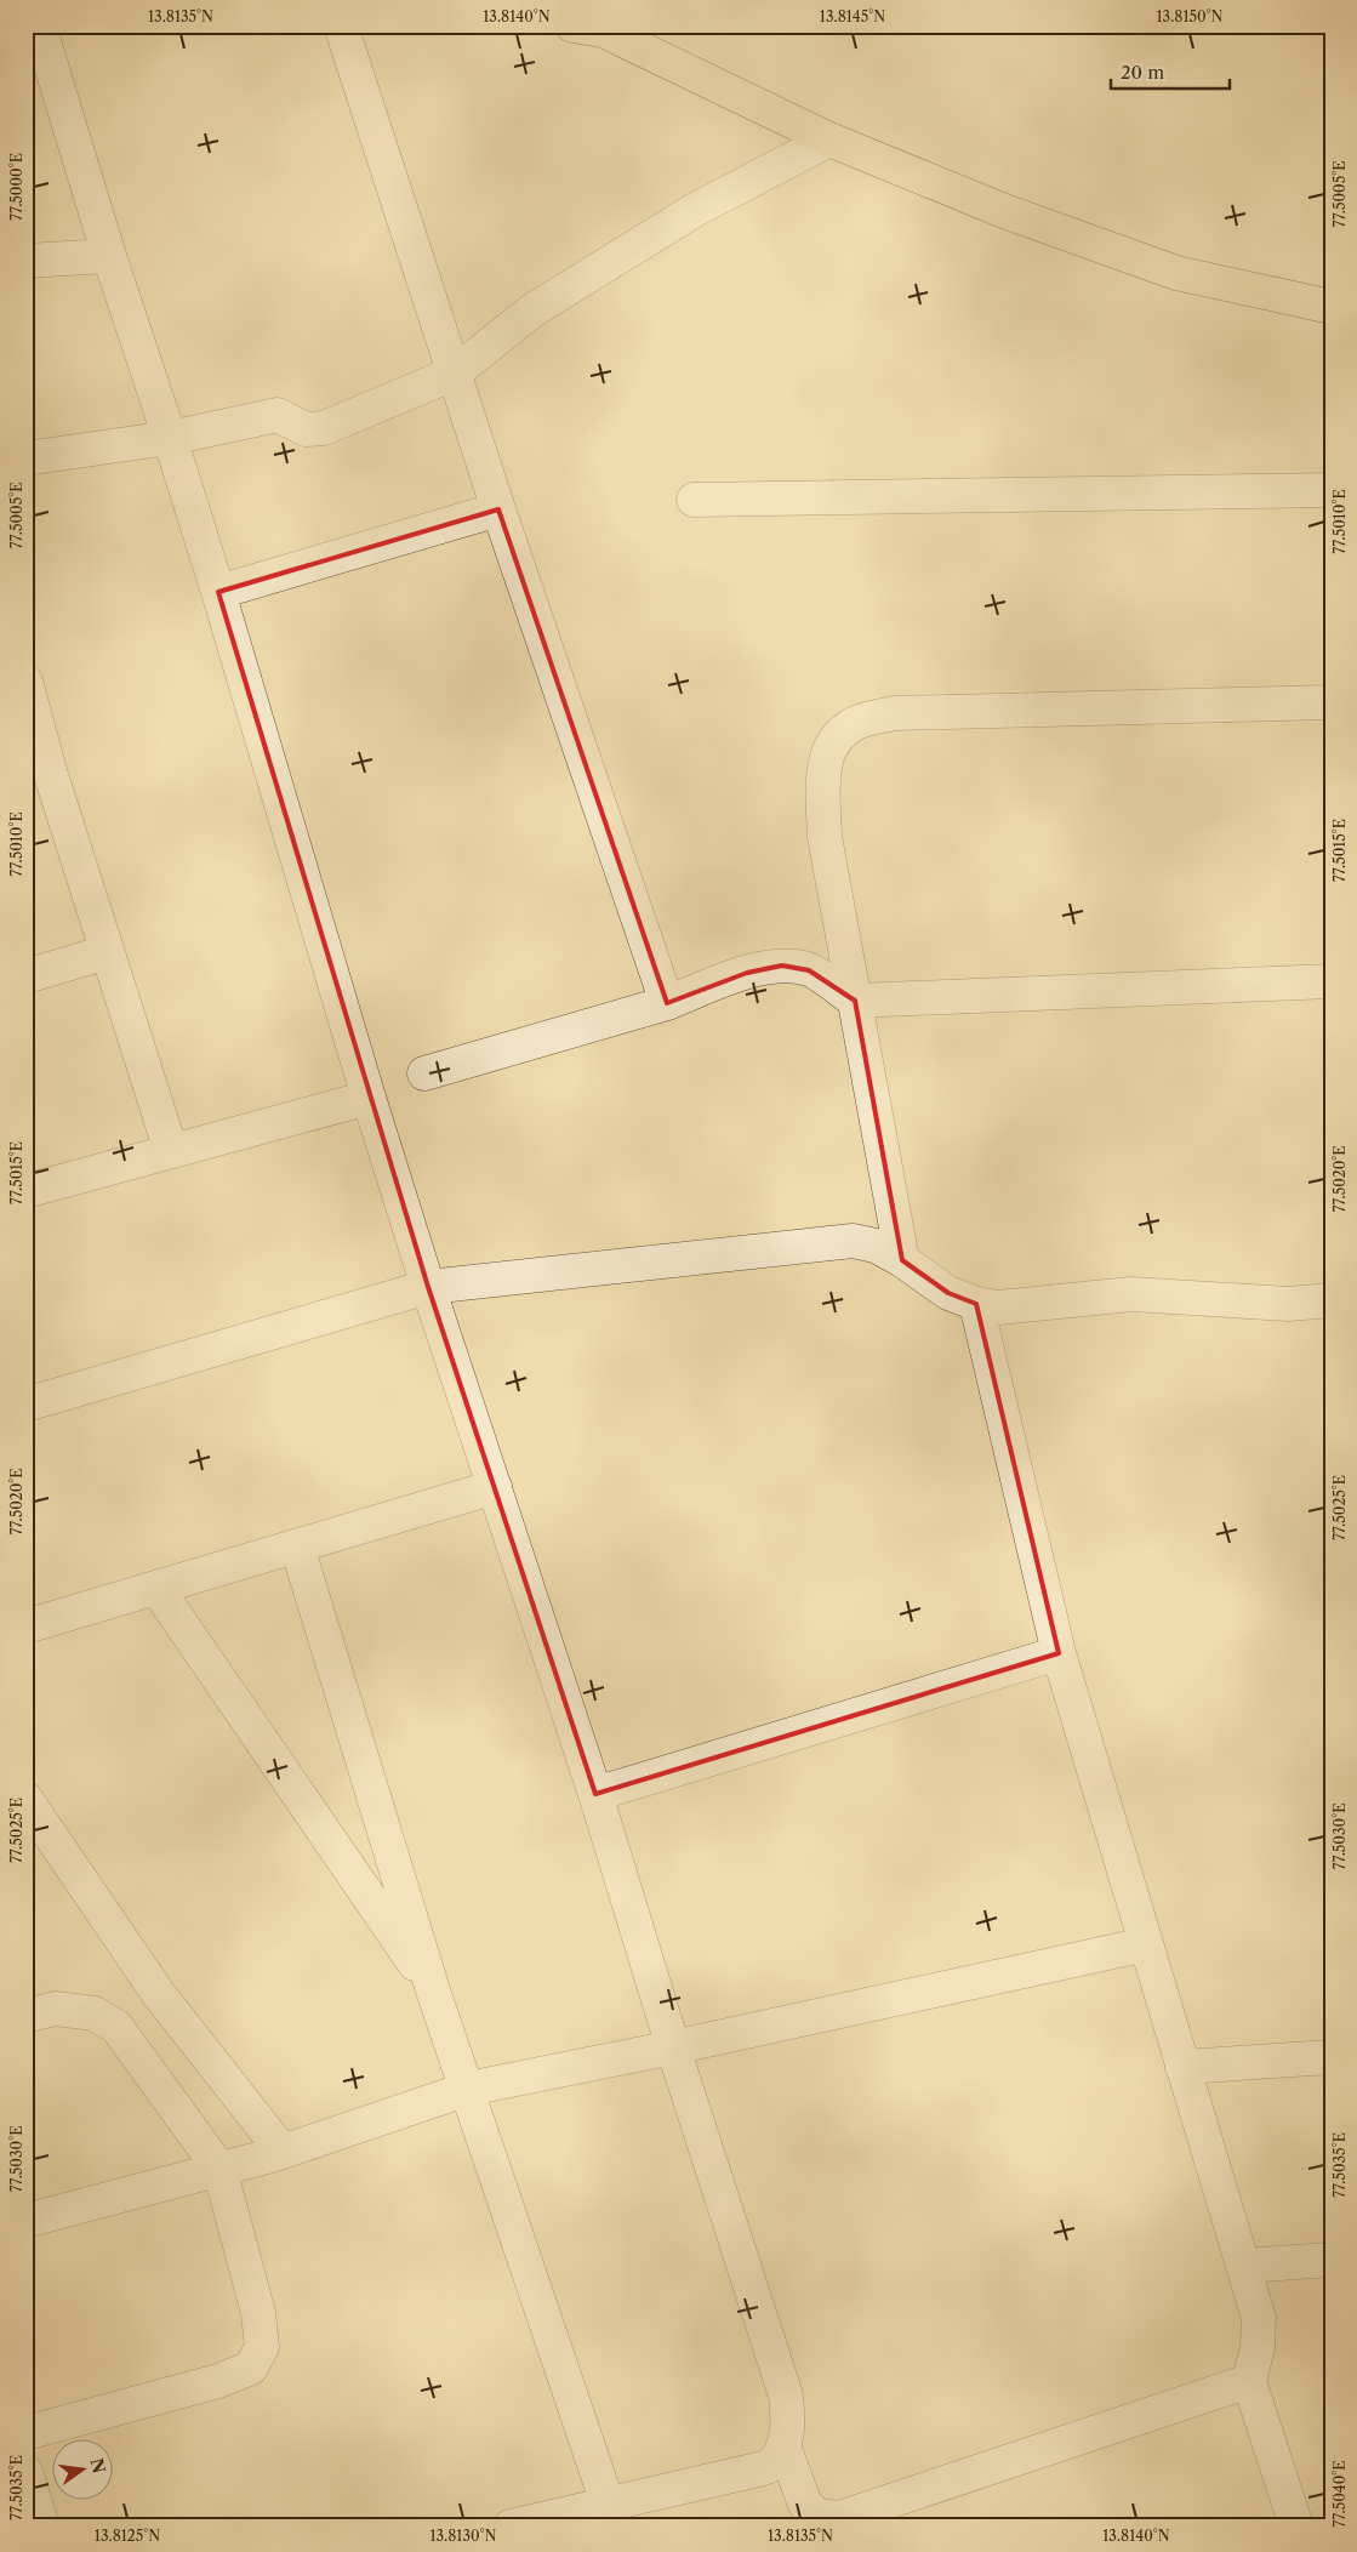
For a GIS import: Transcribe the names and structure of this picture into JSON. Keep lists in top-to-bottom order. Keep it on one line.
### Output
{"scale_bar":"20 m","north":"right","coordinates":["13.8135°N","13.8140°N","13.8145°N","13.8150°N","77.5000°E","77.5005°E","77.5010°E","77.5015°E","77.5020°E","77.5025°E","77.5030°E","77.5035°E","77.5040°E","13.8125°N","13.8130°N"]}
